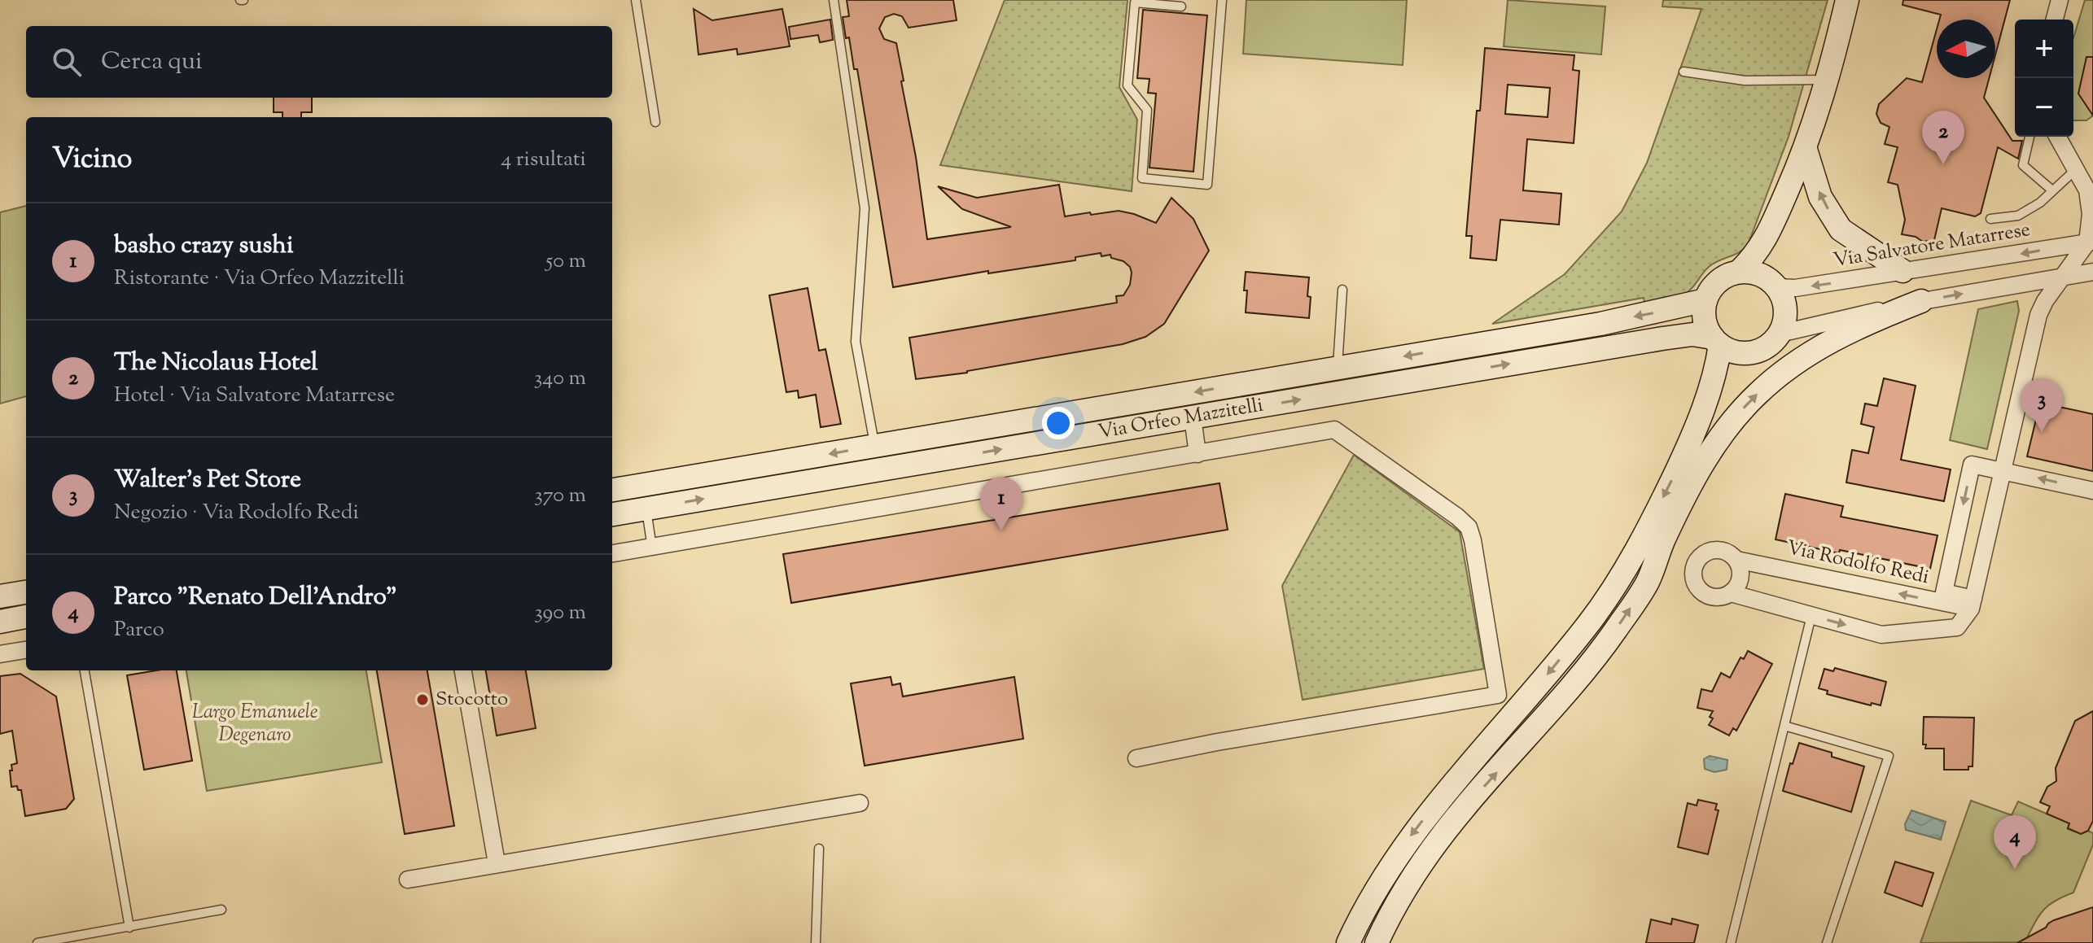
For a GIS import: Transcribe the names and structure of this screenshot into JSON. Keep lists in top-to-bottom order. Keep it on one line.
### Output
{"streets":{"main road":["Via Orfeo Mazzitelli"],"street":["Via Salvatore Matarrese","Via Rodolfo Redi"]},"crossings":[["Via Salvatore Matarrese","Via Orfeo Mazzitelli"]],"parks":["Largo Emanuele Degenaro"],"places":["Stocotto"],"north":"left","page":{"map_buttons":["+","−"],"search":"Cerca qui","pins":["2","3","1","4"],"heading":["Vicino","4 risultati"],"list":[{"mark":"1","name":"basho crazy sushi","note":"Ristorante · Via Orfeo Mazzitelli","value":"50 m"},{"mark":"2","name":"The Nicolaus Hotel","note":"Hotel · Via Salvatore Matarrese","value":"340 m"},{"mark":"3","name":"Walter's Pet Store","note":"Negozio · Via Rodolfo Redi","value":"370 m"},{"mark":"4","name":"Parco \"Renato Dell'Andro\"","note":"Parco","value":"390 m"}]}}
